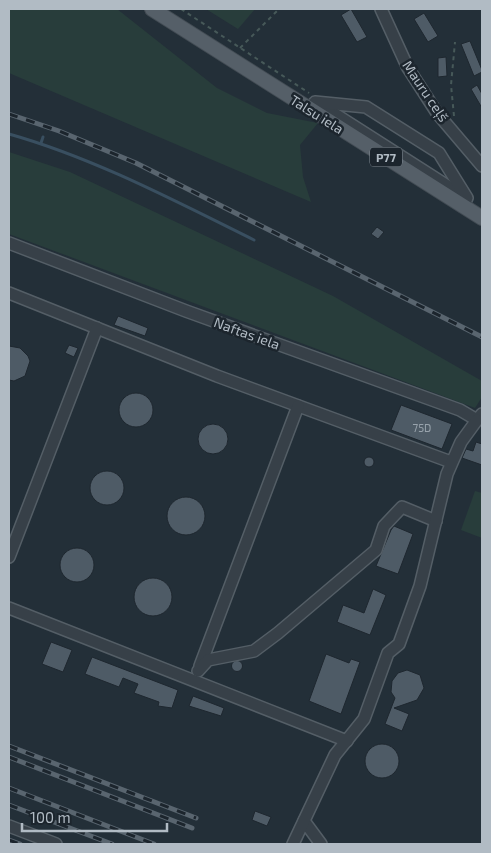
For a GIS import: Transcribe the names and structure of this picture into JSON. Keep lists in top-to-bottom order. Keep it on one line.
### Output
{"streets":{"main road":["Talsu iela","P77"],"street":["Mauru ceļš","Naftas iela"]},"house_numbers":["75D"],"scale_bar":"100 m"}
